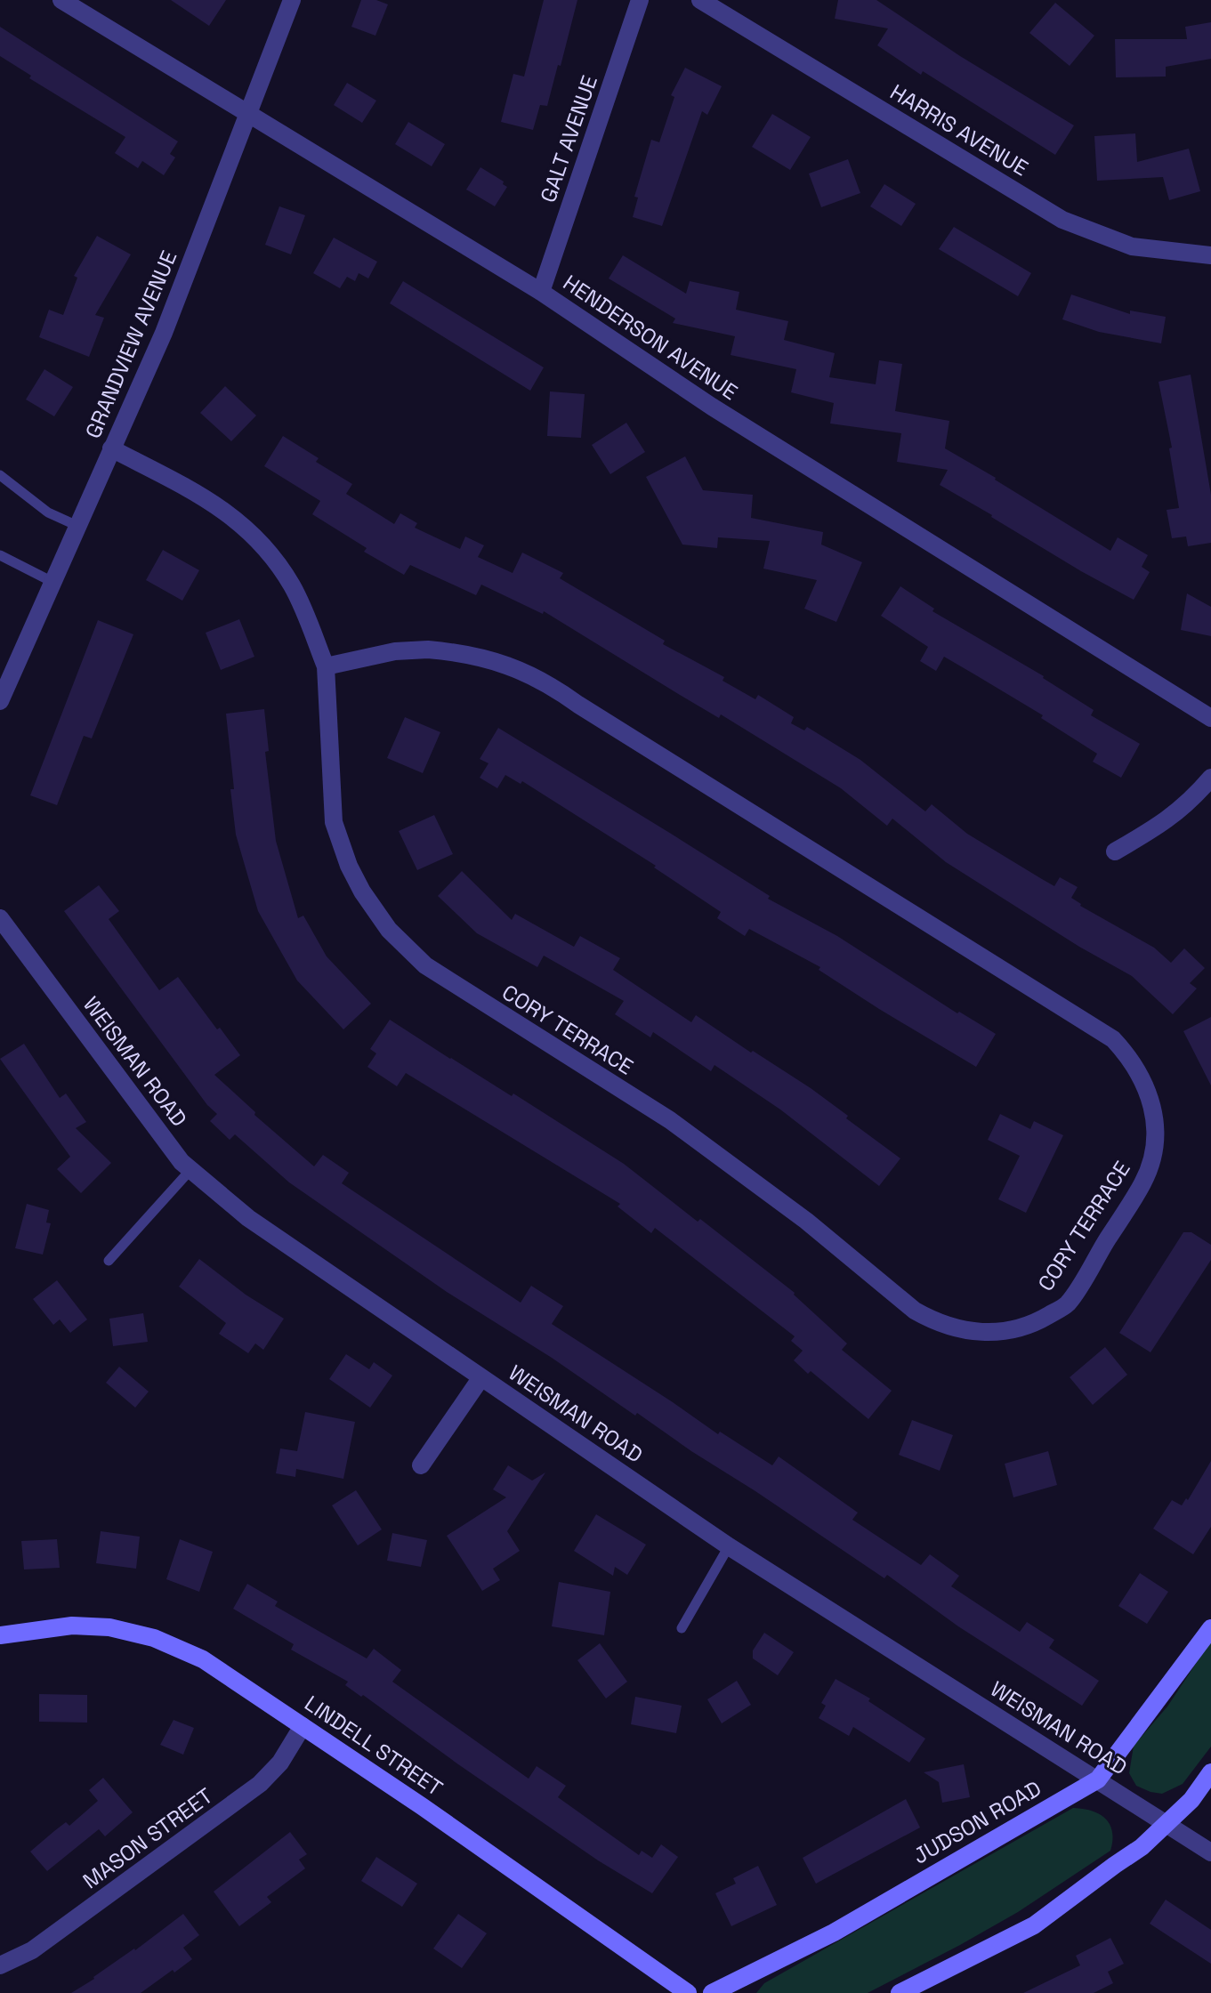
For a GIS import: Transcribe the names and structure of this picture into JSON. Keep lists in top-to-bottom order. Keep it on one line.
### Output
{"streets":{"street":["HARRIS AVENUE","GALT AVENUE","HENDERSON AVENUE","GRANDVIEW AVENUE","CORY TERRACE","WEISMAN ROAD","LINDELL STREET","JUDSON ROAD","MASON STREET"]},"crossings":[["GALT AVENUE","HENDERSON AVENUE"],["HENDERSON AVENUE","GRANDVIEW AVENUE"],["GRANDVIEW AVENUE","CORY TERRACE"],["WEISMAN ROAD","JUDSON ROAD"],["LINDELL STREET","MASON STREET"]]}
